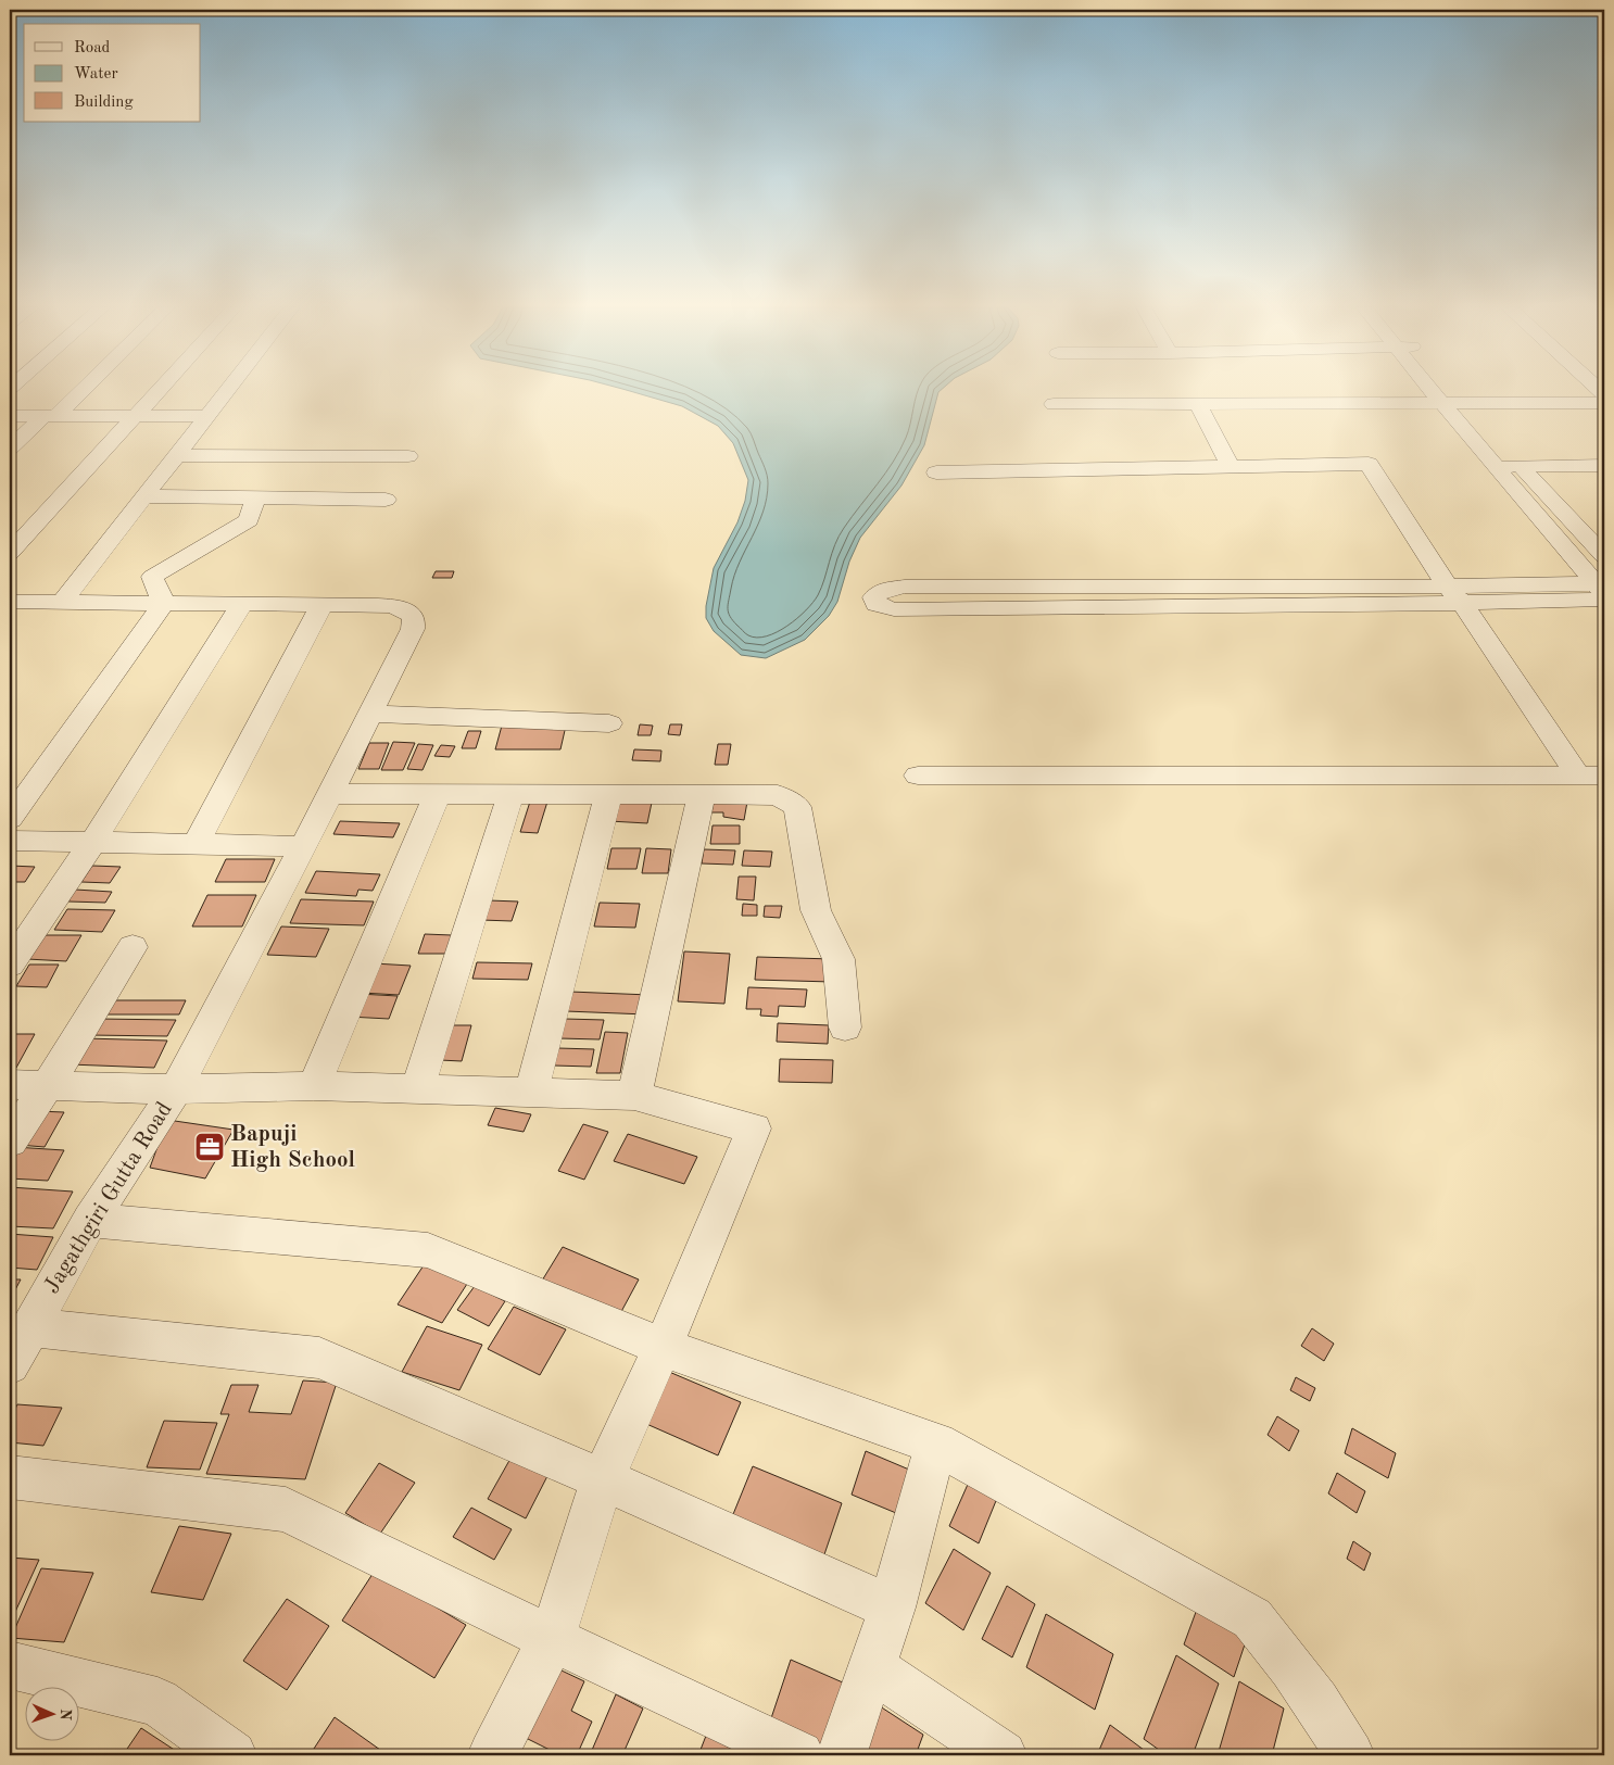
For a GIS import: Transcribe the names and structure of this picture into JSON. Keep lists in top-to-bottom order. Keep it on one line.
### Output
{"streets":{"street":["Jagathgiri Gutta Road"]},"places":{"office":["Bapuji High School"]},"legend":["Road","Water","Building"],"north":"right"}
